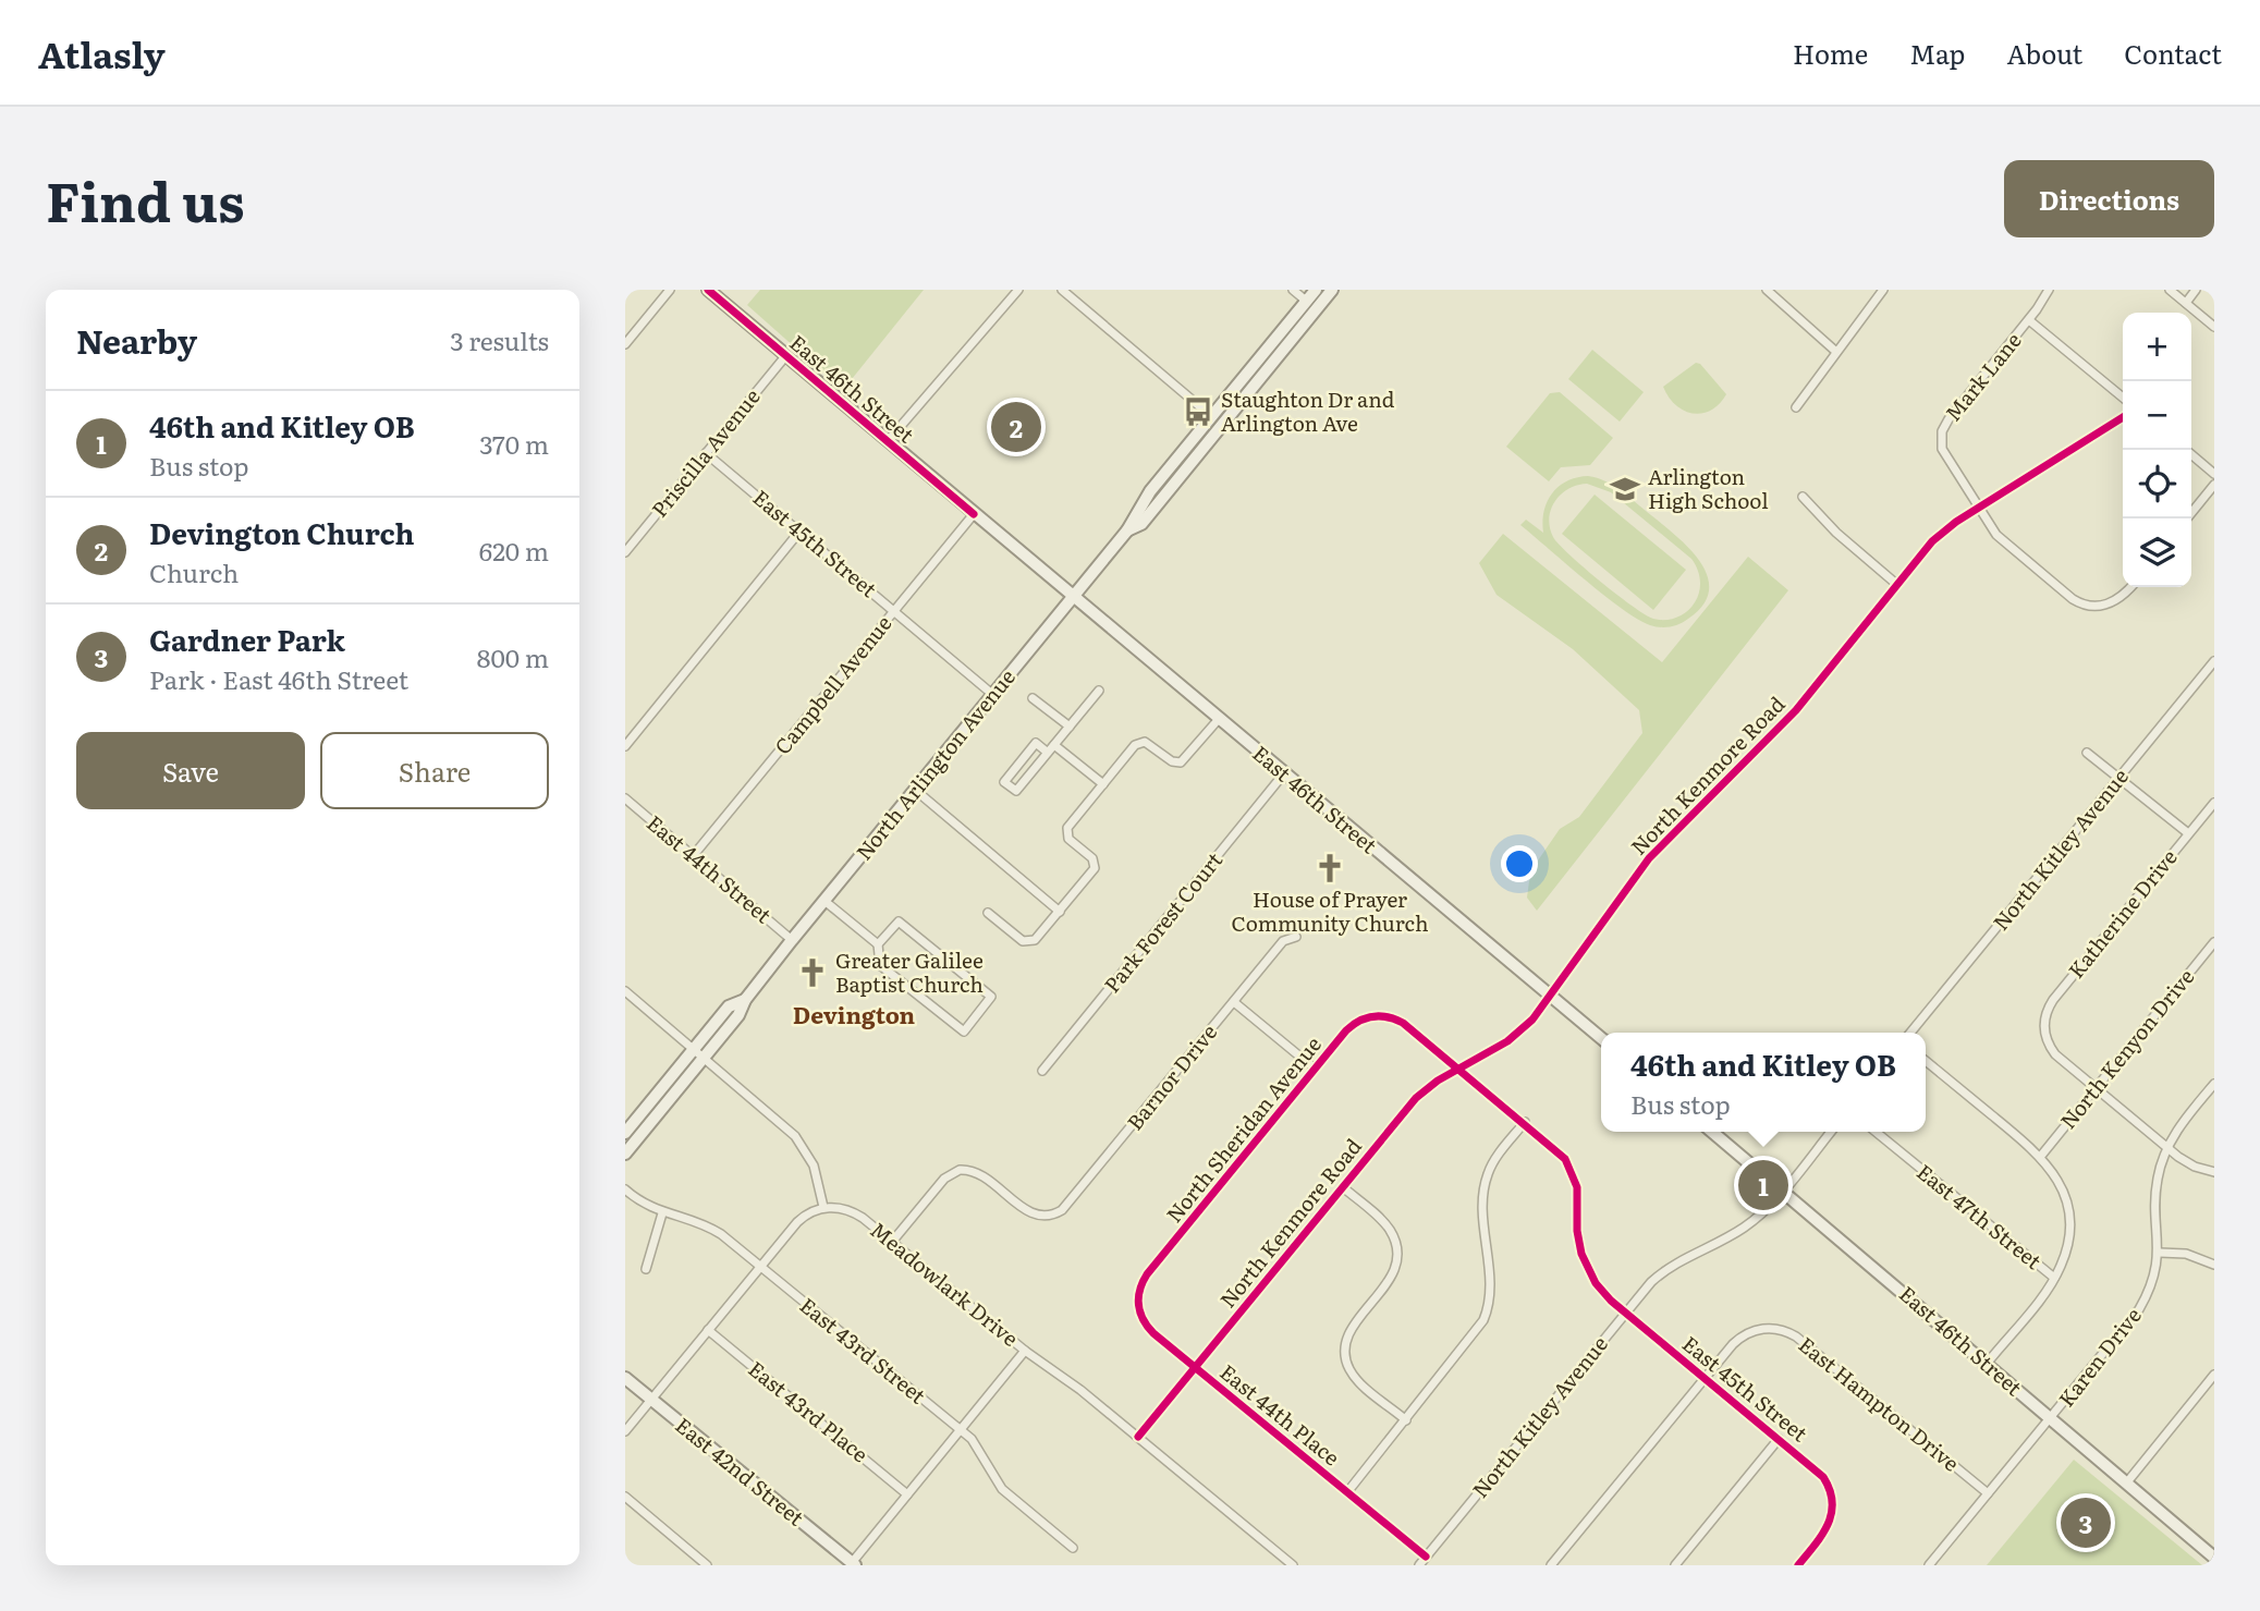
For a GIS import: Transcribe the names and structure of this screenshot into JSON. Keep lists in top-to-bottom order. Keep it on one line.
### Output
{"streets":{"main road":["East 46th Street","North Arlington Avenue","East 42nd Street"],"street":["Mark Lane","Priscilla Avenue","East 45th Street","Campbell Avenue","North Kenmore Road","North Kitley Avenue","East 44th Street","Katherine Drive","Park Forest Court","North Kenyon Drive","Barnor Drive","North Sheridan Avenue","East 47th Street","Meadowlark Drive","East 43rd Street","Karen Drive","East Hampton Drive","East 43rd Place","East 44th Place"]},"crossings":[["Mark Lane","North Kenmore Road"],["East 46th Street","Priscilla Avenue"],["East 46th Street","Campbell Avenue"],["East 46th Street","North Arlington Avenue"],["East 46th Street","North Kenmore Road"],["East 46th Street","North Kitley Avenue"],["East 46th Street","Park Forest Court"],["East 46th Street","Karen Drive"],["Priscilla Avenue","East 45th Street"],["East 45th Street","Campbell Avenue"],["East 45th Street","North Arlington Avenue"],["East 45th Street","North Kitley Avenue"],["East 45th Street","East Hampton Drive"],["Campbell Avenue","East 44th Street"],["North Arlington Avenue","East 44th Street"],["North Kenmore Road","North Sheridan Avenue"],["North Kenmore Road","Meadowlark Drive"],["North Kenmore Road","East 44th Place"],["North Kitley Avenue","East 44th Place"],["Katherine Drive","North Kenyon Drive"],["Barnor Drive","Meadowlark Drive"],["North Sheridan Avenue","East 44th Place"],["Karen Drive","East Hampton Drive"]],"districts":["Devington"],"places":{"bus stop":["Staughton Dr and Arlington Ave"],"school or university":["Arlington High School"],"church":["House of Prayer Community Church","Greater Galilee Baptist Church"]},"page":{"header":"Atlasly","nav":["Home","Map","About","Contact"],"title":"Find us","buttons":["Directions",["Save","Share"]],"heading":["Nearby","3 results"],"map_buttons":["+","−"],"list":[{"mark":"1","name":"46th and Kitley OB","note":"Bus stop","value":"370 m"},{"mark":"2","name":"Devington Church","note":"Church","value":"620 m"},{"mark":"3","name":"Gardner Park","note":"Park · East 46th Street","value":"800 m"}],"pins":["2","1","3"],"popup":["46th and Kitley OB","Bus stop"]}}
